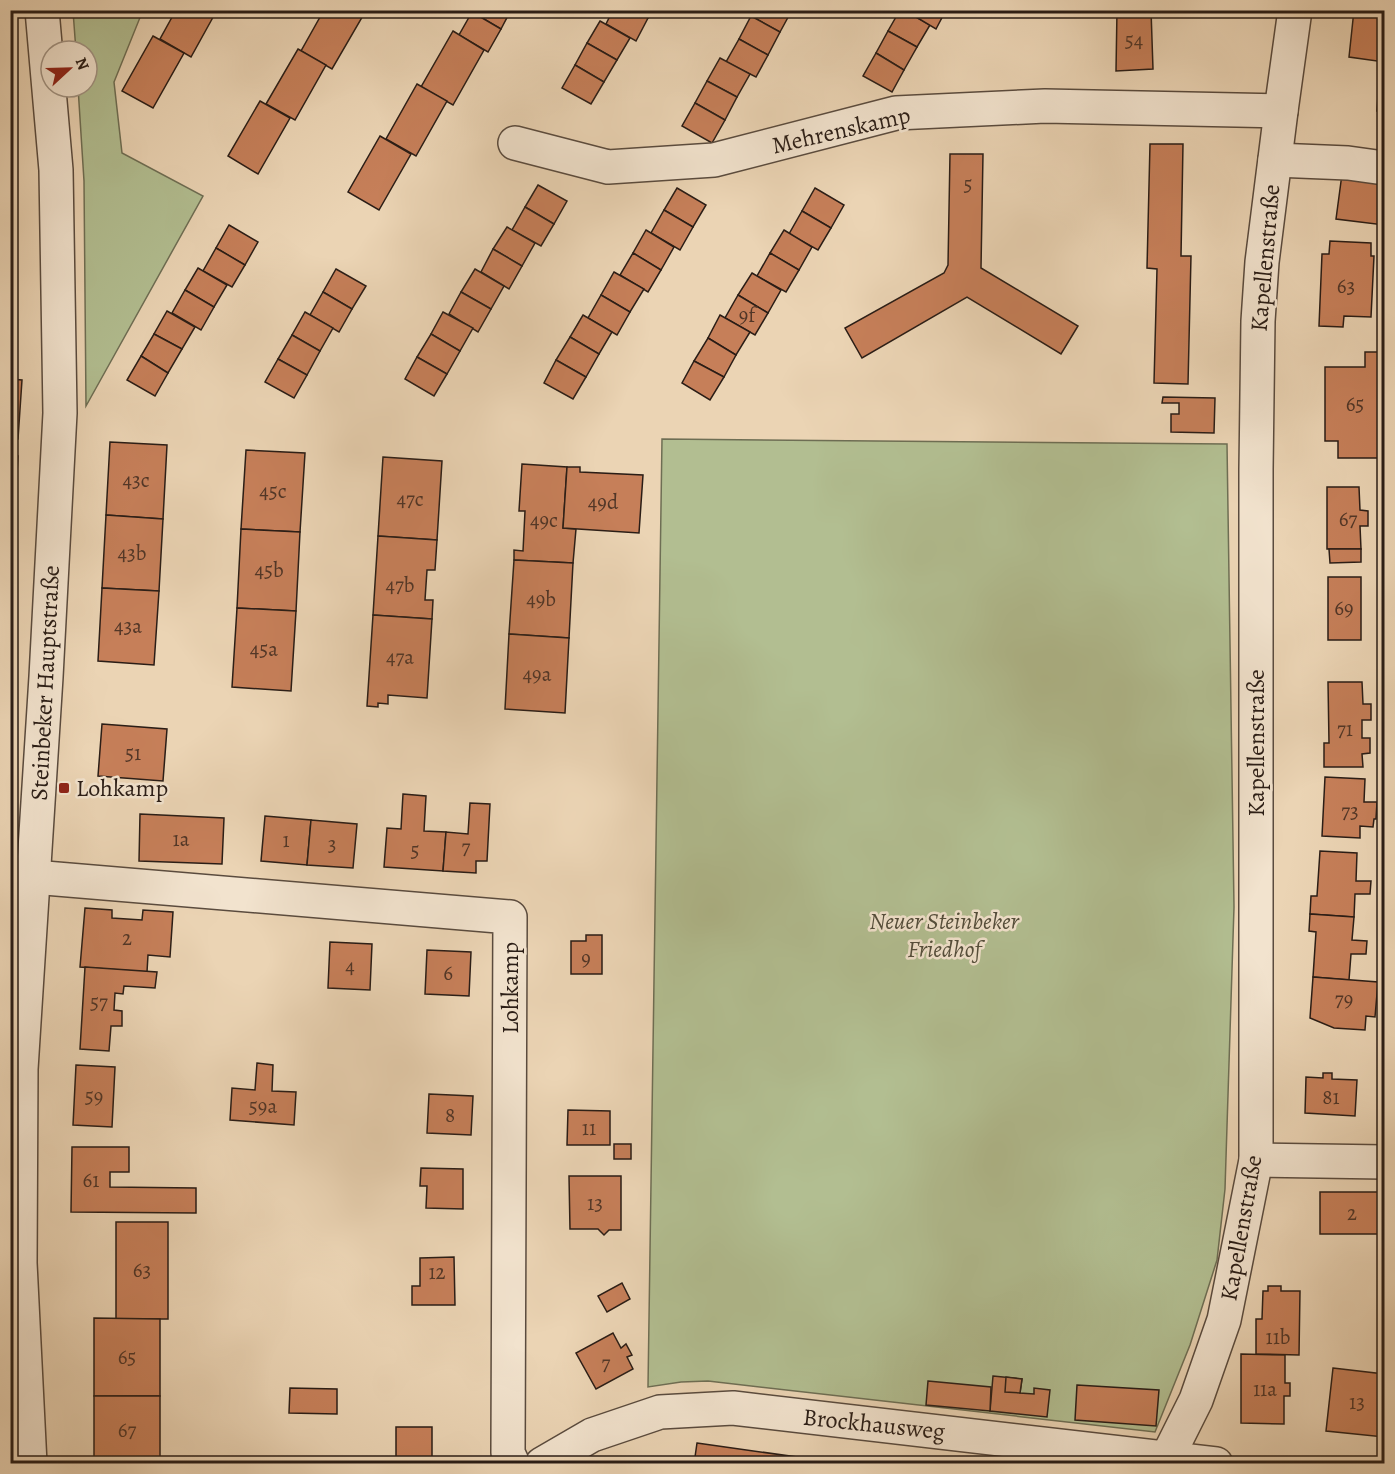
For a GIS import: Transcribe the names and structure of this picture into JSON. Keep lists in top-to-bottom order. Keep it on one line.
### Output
{"streets":{"street":["Mehrenskamp","Kapellenstraße","Steinbeker Hauptstraße","Lohkamp","Brockhausweg"]},"crossings":[["Mehrenskamp","Kapellenstraße"],["Kapellenstraße","Brockhausweg"],["Steinbeker Hauptstraße","Lohkamp"]],"parks":["Neuer Steinbeker Friedhof"],"places":{"transit":["Lohkamp"]},"house_numbers":["54","5","63","9f","65","43c","45c","47c","49d","67","49c","43b","45b","47b","49b","69","43a","45a","47a","49a","71","51","73","1a","1","3","7","5","2","9","4","6","79","57","59","81","59a","8","11","61","13","2","63","12","11b","65","7","11a","13","67"],"north":"right"}
